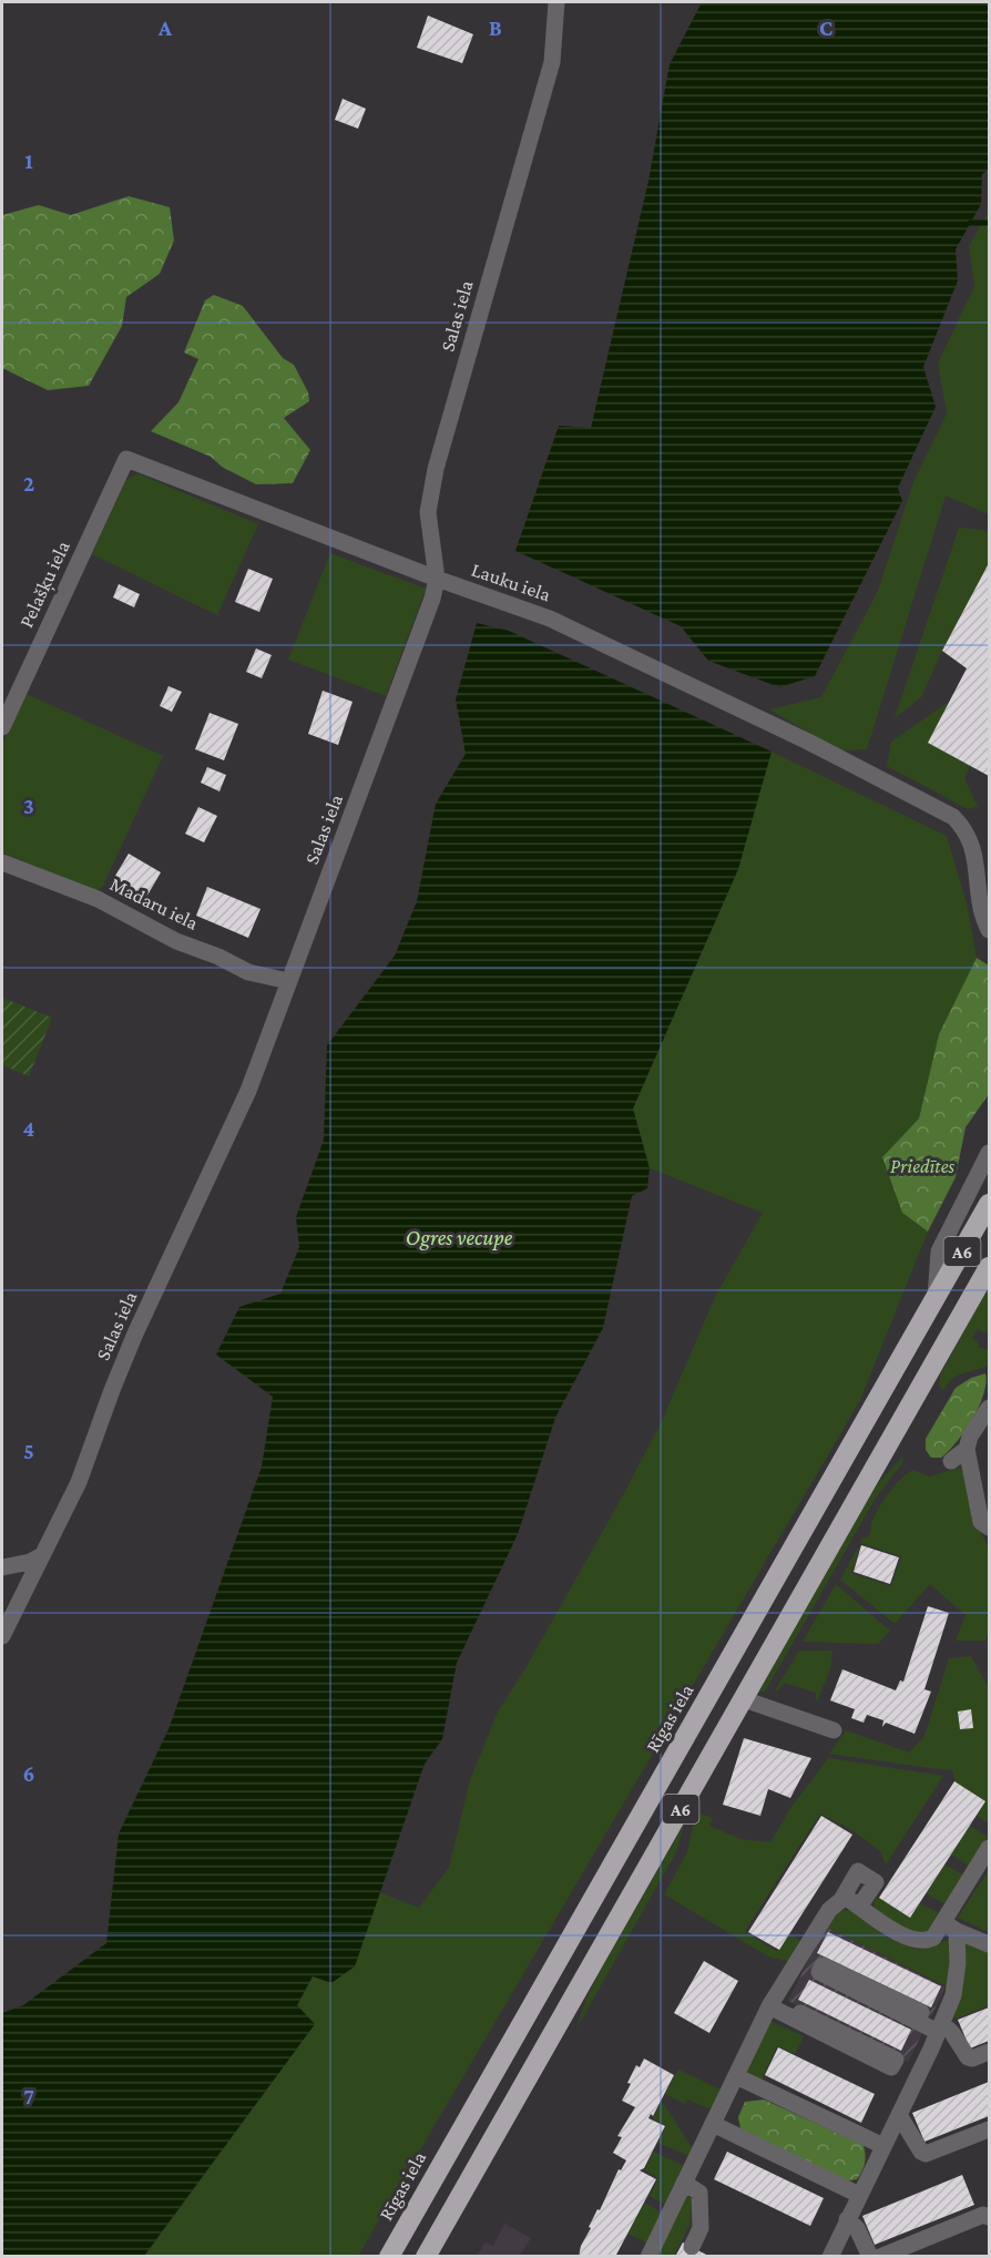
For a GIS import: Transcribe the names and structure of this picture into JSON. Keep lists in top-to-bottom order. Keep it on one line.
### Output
{"streets":{"highway":["A6","Rīgas iela"],"street":["Salas iela","Lauku iela","Pelašķu iela","Madaru iela"]},"crossings":[["Salas iela","Lauku iela"],["Salas iela","Madaru iela"],["Lauku iela","Pelašķu iela"]],"water":["Ogres vecupe"],"parks":["Priedītes"],"grid":{"columns":["A","B","C"],"rows":["1","2","3","4","5","6","7"]}}
